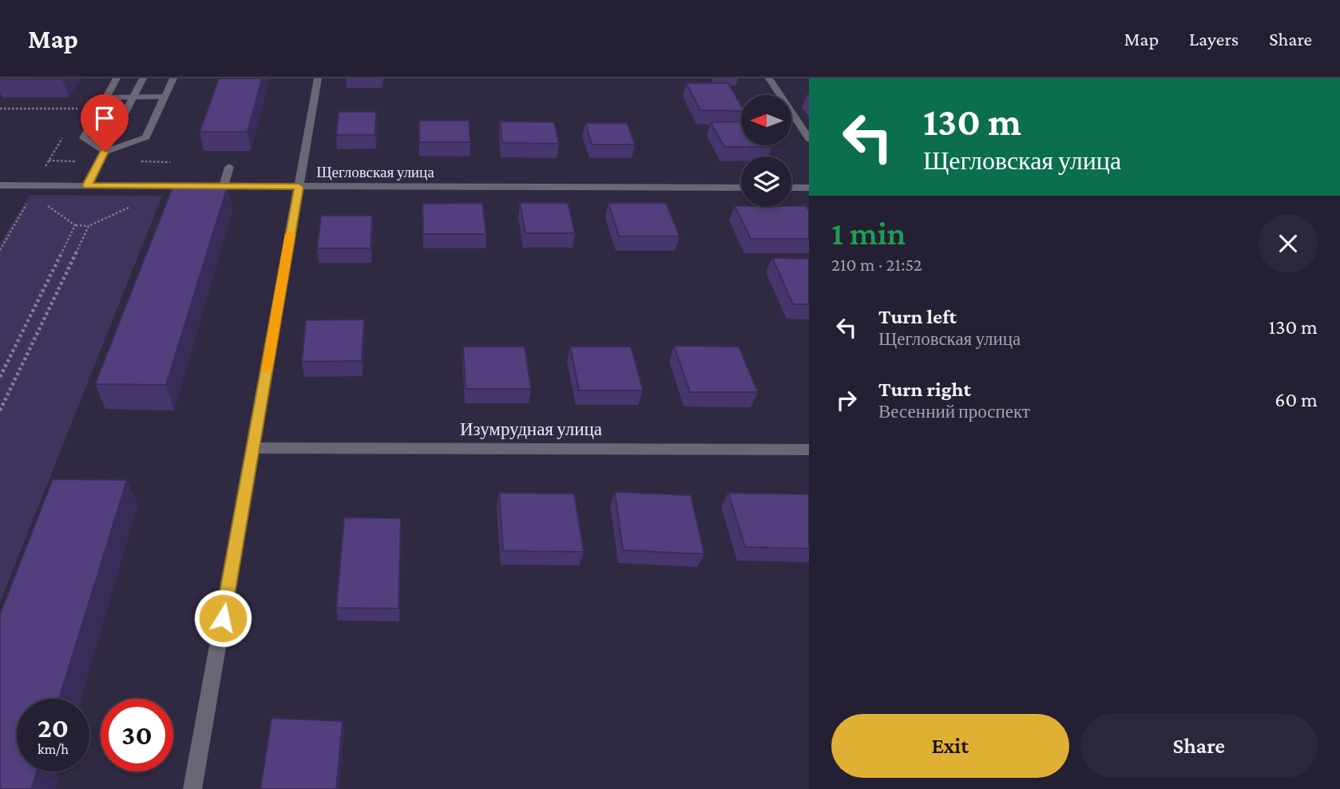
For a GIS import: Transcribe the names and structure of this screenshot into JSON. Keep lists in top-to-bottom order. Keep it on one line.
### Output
{"streets":{"street":["Щегловская улица","Изумрудная улица"]},"north":"left","page":{"header":"Map","nav":["Map","Layers","Share"],"turn":["130 m","Щегловская улица"],"heading":["1 min","210 m · 21:52"],"list":[{"name":"Turn left","note":"Щегловская улица","value":"130 m"},{"name":"Turn right","note":"Весенний проспект","value":"60 m"}],"speed":"20 km/h","limit":"30","buttons":["Exit","Share"]}}
